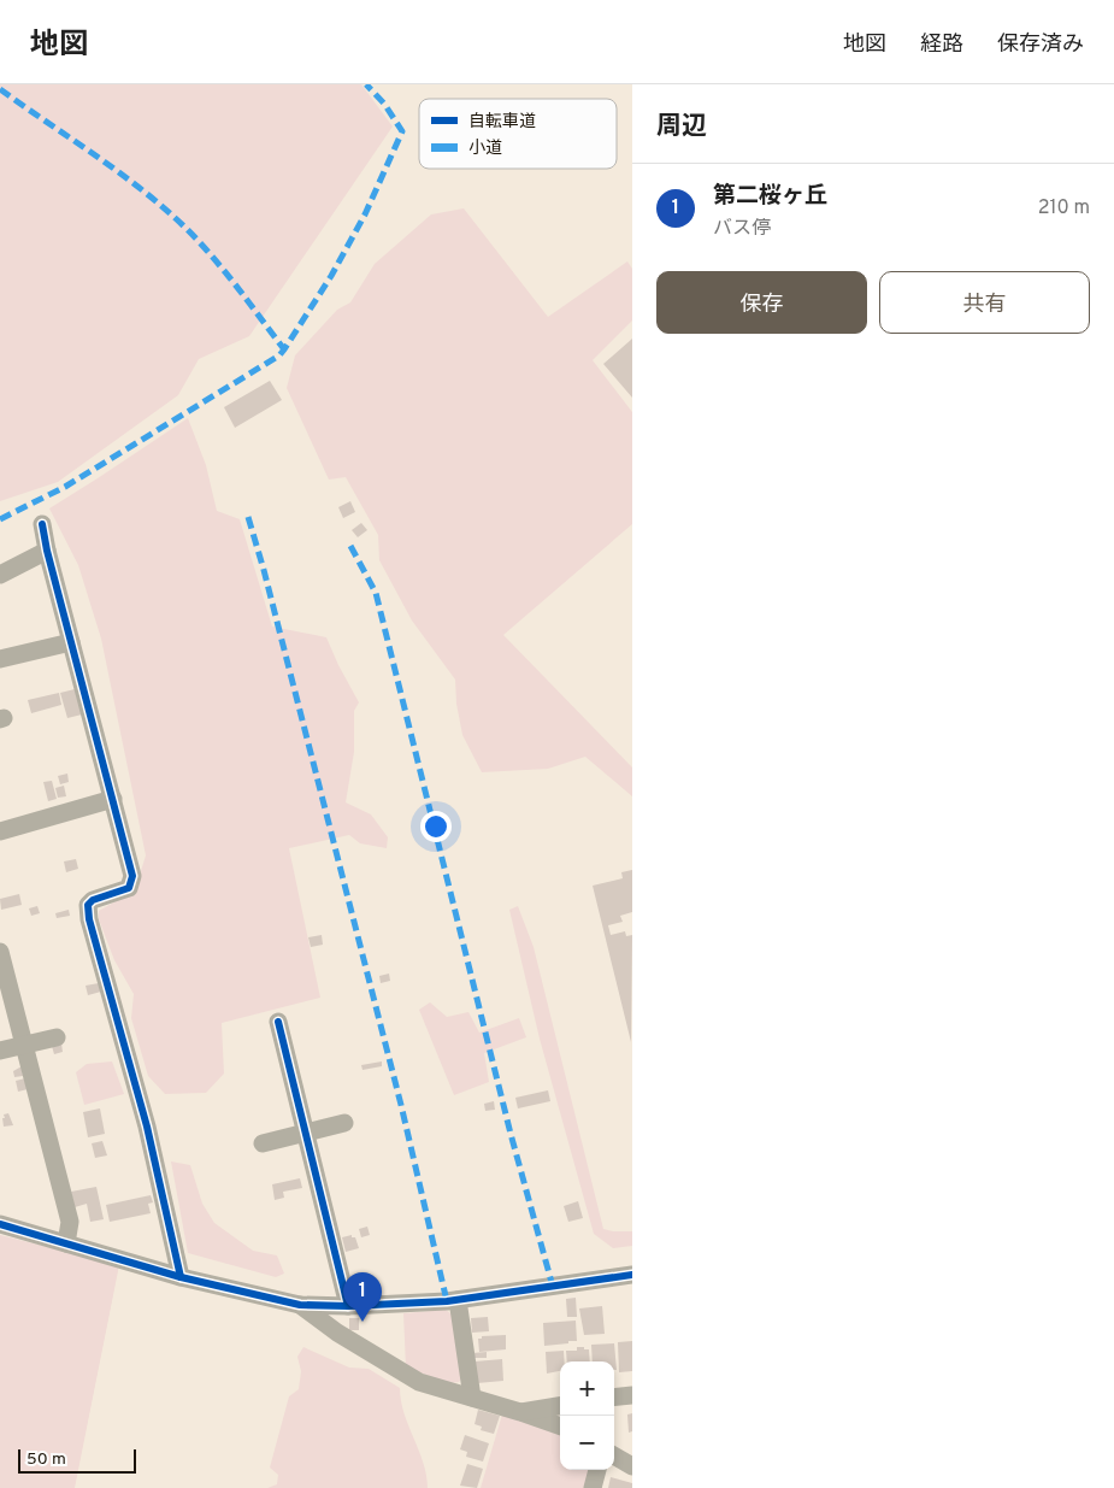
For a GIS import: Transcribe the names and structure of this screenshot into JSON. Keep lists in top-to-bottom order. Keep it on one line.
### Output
{"legend":["自転車道","小道"],"scale_bar":"50 m","page":{"header":"地図","nav":["地図","経路","保存済み"],"heading":"周辺","list":[{"mark":"1","name":"第二桜ヶ丘","note":"バス停","value":"210 m"}],"buttons":["保存","共有"],"pins":"1","map_buttons":["+","−"],"scale":"50 m"}}
